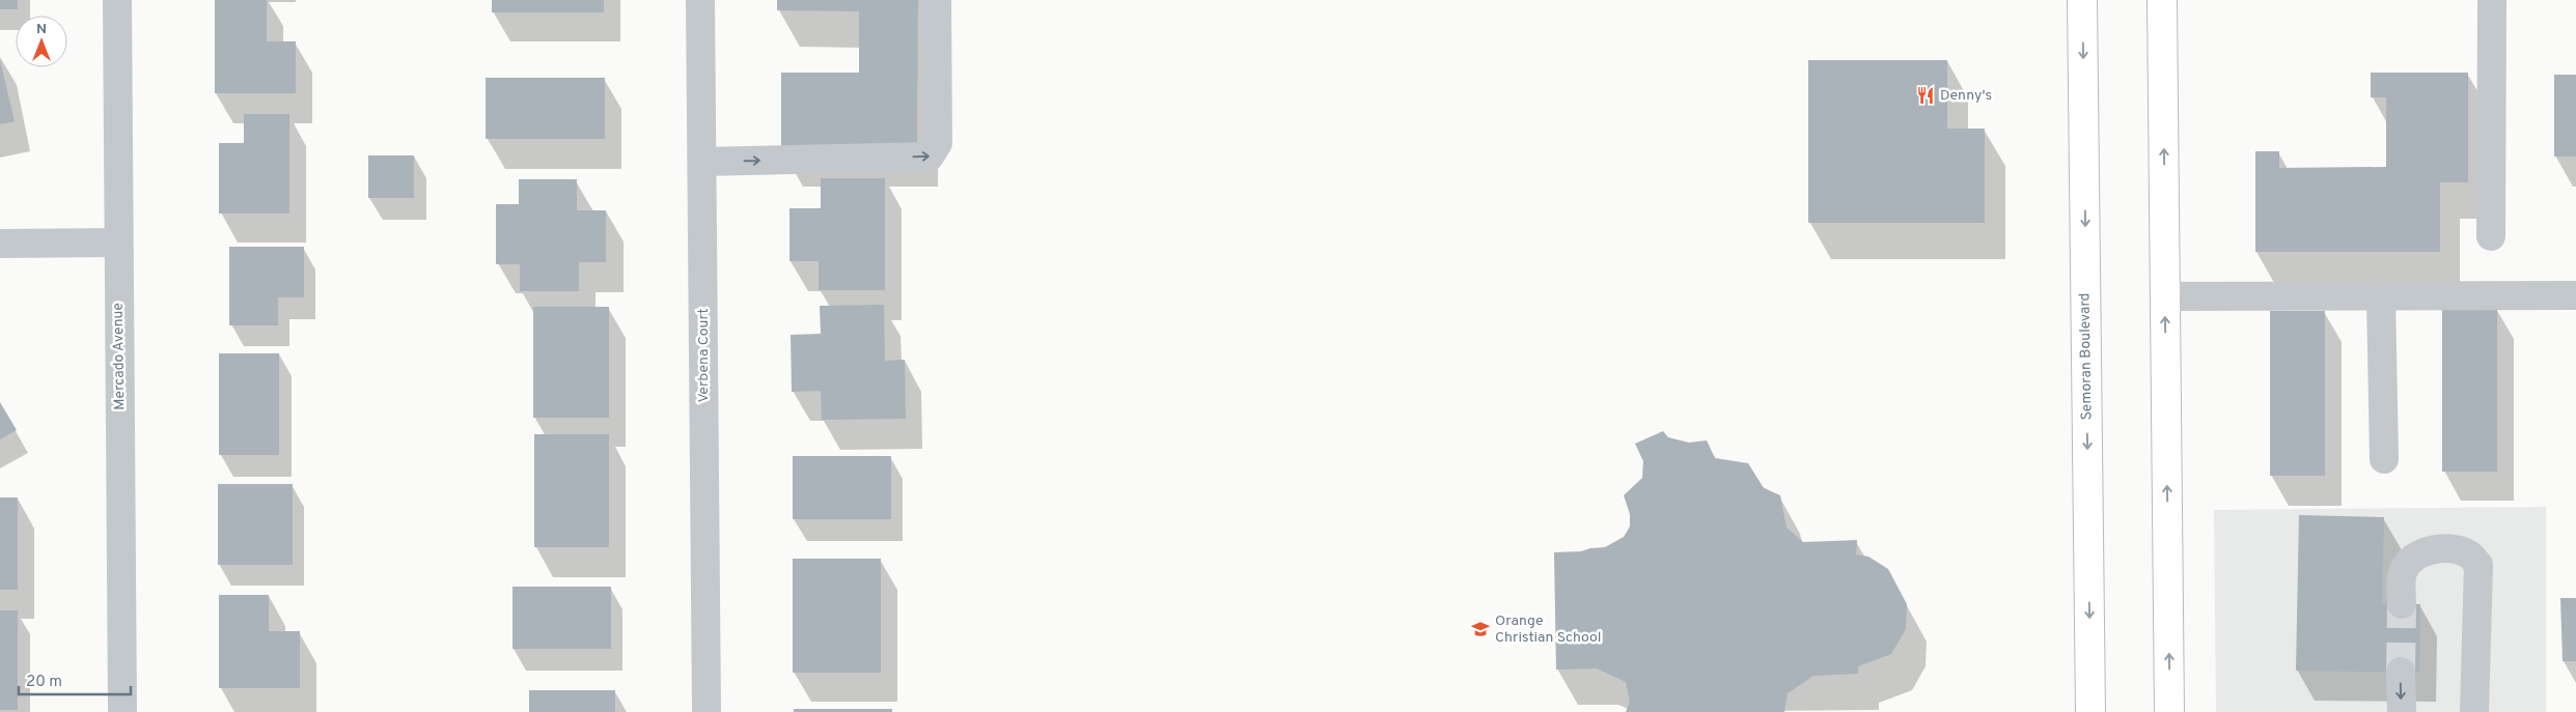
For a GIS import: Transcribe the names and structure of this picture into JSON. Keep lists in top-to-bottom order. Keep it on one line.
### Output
{"streets":{"main road":["Semoran Boulevard"],"street":["Verbena Court","Mercado Avenue"]},"places":{"restaurant":["Denny's"],"school or university":["Orange Christian School"]},"scale_bar":"20 m","north":"top"}
